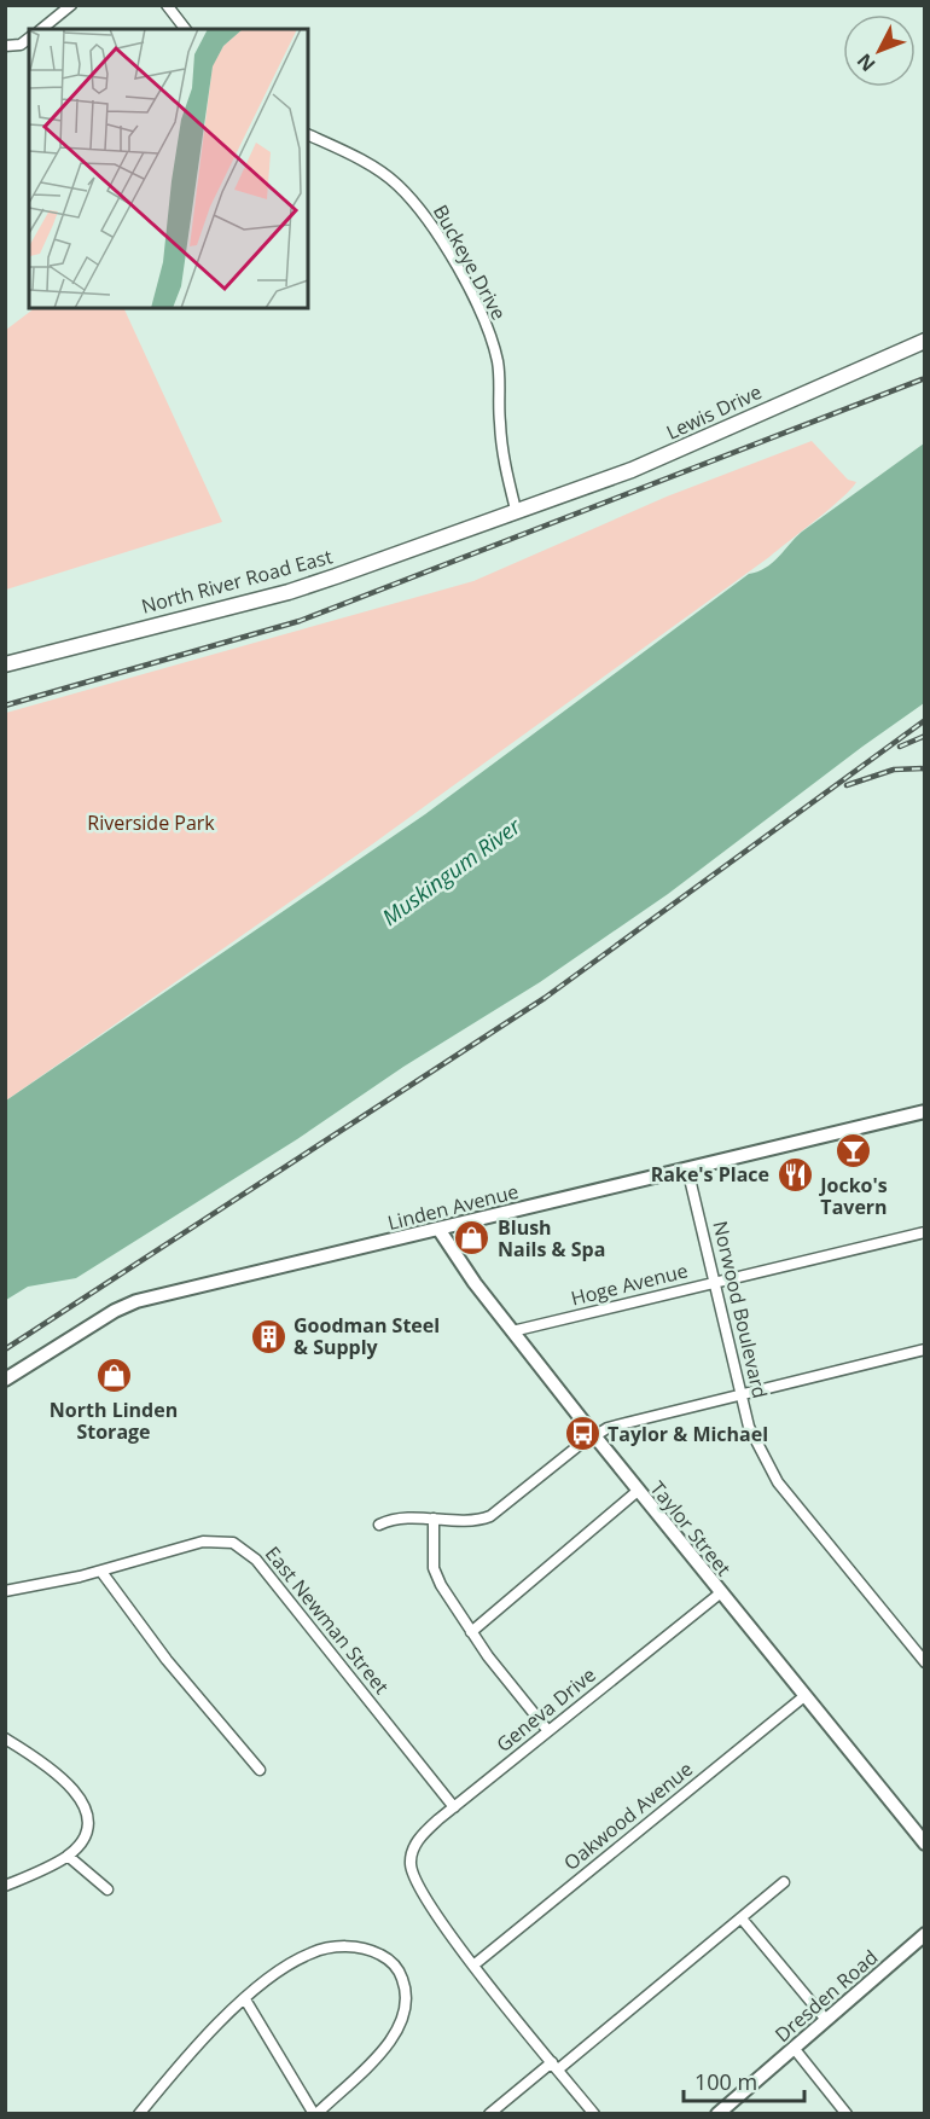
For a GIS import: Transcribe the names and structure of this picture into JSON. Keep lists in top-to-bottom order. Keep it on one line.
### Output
{"streets":{"main road":["Lewis Drive","North River Road East"],"street":["Buckeye Drive","Linden Avenue","Hoge Avenue","Norwood Boulevard","Taylor Street","East Newman Street","Geneva Drive","Oakwood Avenue","Dresden Road"]},"crossings":[["Buckeye Drive","Lewis Drive"],["Buckeye Drive","North River Road East"],["Lewis Drive","North River Road East"],["Linden Avenue","Norwood Boulevard"],["Linden Avenue","Taylor Street"],["Hoge Avenue","Norwood Boulevard"],["Hoge Avenue","Taylor Street"],["Taylor Street","Geneva Drive"],["Taylor Street","Oakwood Avenue"],["East Newman Street","Geneva Drive"],["Geneva Drive","Oakwood Avenue"]],"water":["Muskingum River"],"parks":["Riverside Park"],"places":{"bar":["Jocko's Tavern"],"restaurant":["Rake's Place"],"shop":["Blush Nails & Spa","North Linden Storage"],"building":["Goodman Steel & Supply"],"bus stop":["Taylor & Michael"]},"scale_bar":"100 m","north":"bottom left"}
